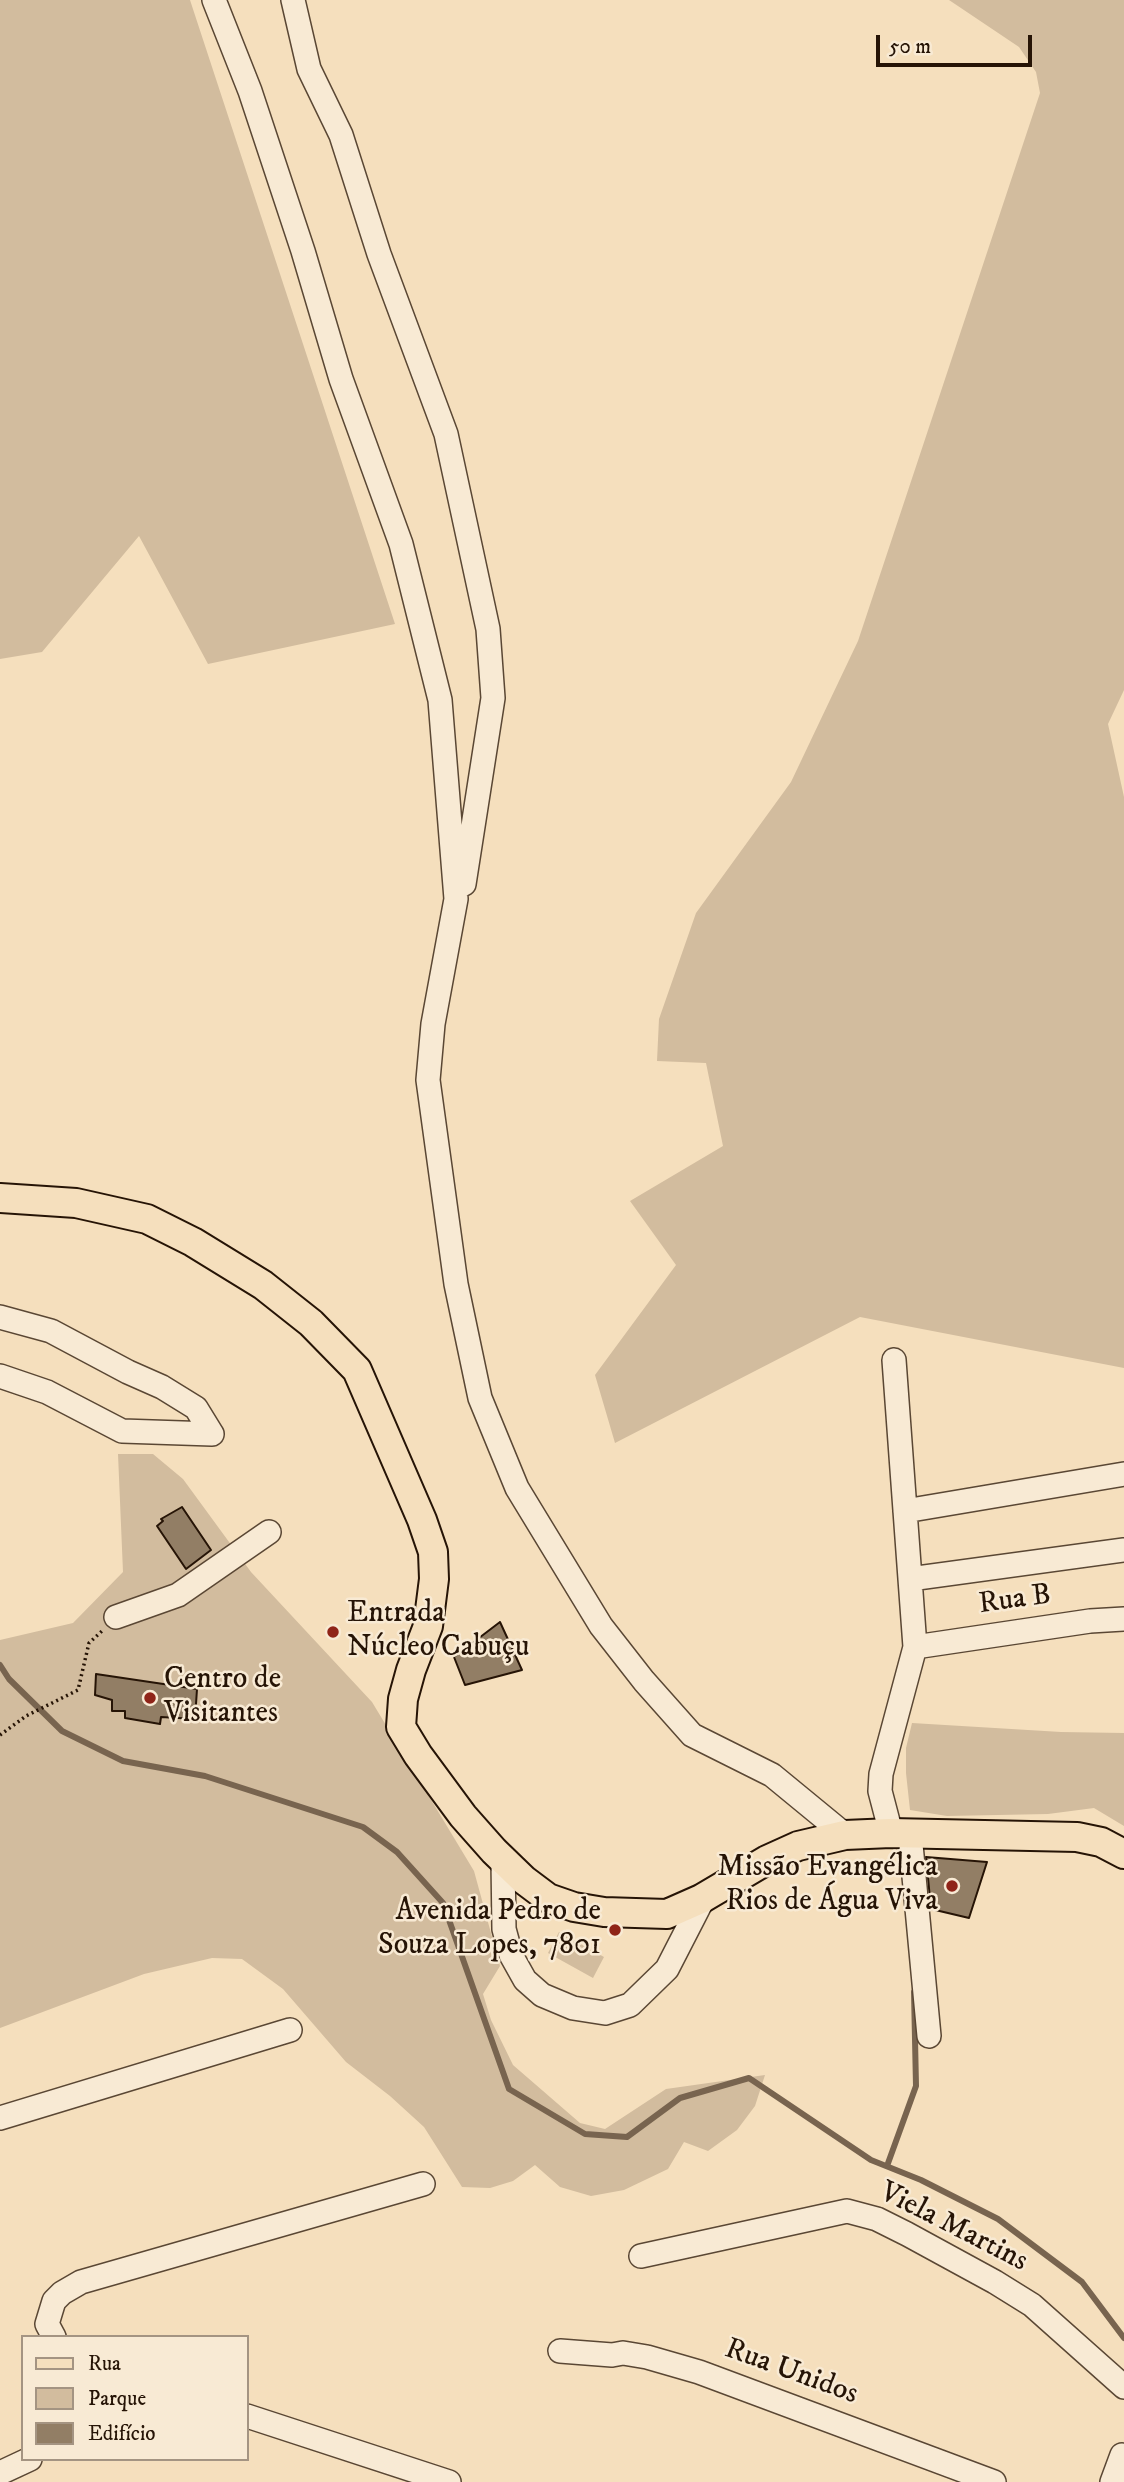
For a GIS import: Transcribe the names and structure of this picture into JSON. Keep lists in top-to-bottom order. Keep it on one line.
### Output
{"streets":{"street":["Rua B","Viela Martins","Rua Unidos"]},"places":["Entrada Núcleo Cabuçu","Centro de Visitantes","Missão Evangélica Rios de Água Viva","Avenida Pedro de Souza Lopes, 7801"],"legend":["Rua","Parque","Edifício"],"scale_bar":"50 m"}
